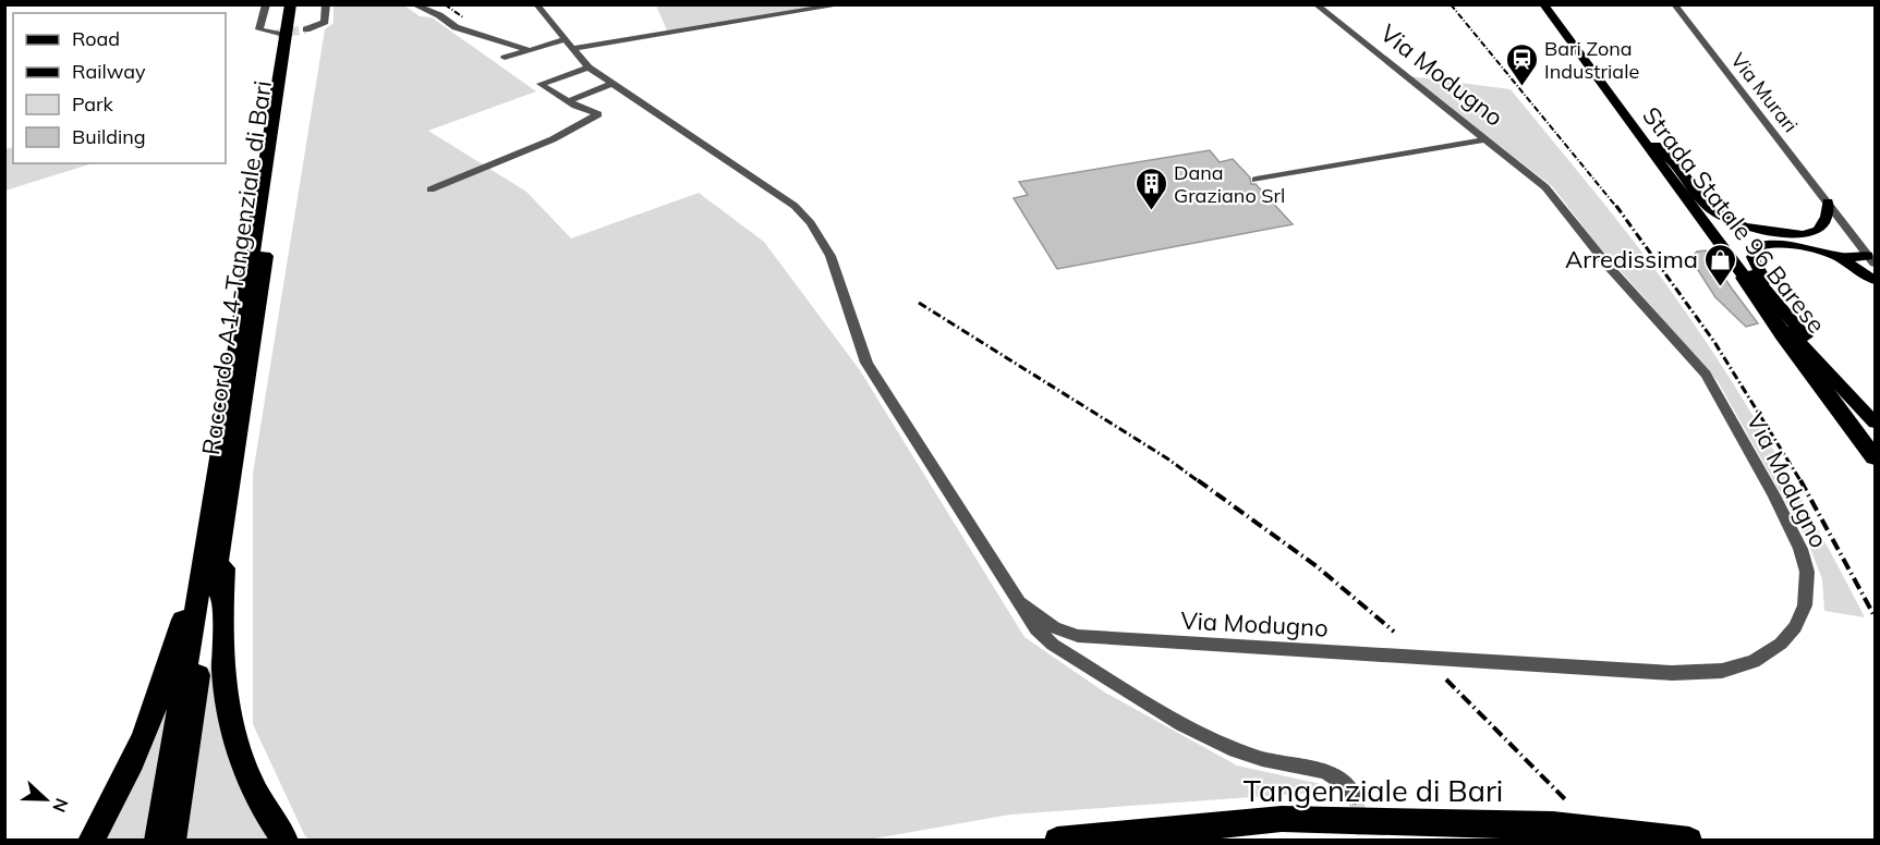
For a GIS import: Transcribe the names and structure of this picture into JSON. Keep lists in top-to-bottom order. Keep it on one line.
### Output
{"streets":{"highway":["Raccordo A14-Tangenziale di Bari","Tangenziale di Bari"],"main road":["Strada Statale 96 Barese"],"street":["Via Modugno","Via Murari"]},"places":{"station":["Bari Zona Industriale"],"building":["Dana Graziano Srl"],"shop":["Arredissima"]},"legend":["Road","Railway","Park","Building"],"north":"right"}
